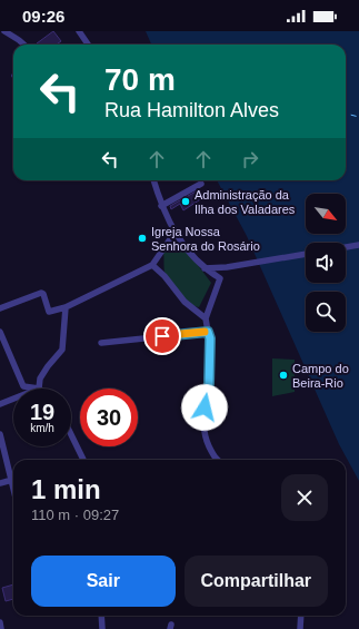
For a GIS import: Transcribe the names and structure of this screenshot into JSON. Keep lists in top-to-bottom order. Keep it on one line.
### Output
{"places":["Administração da Ilha dos Valadares","Igreja Nossa Senhora do Rosário","Campo do Beira-Rio"],"north":"bottom right","page":{"status":"09:26","turn":["70 m","Rua Hamilton Alves"],"speed":"19 km/h","limit":"30","heading":["1 min","110 m · 09:27"],"buttons":["Sair","Compartilhar"]}}
